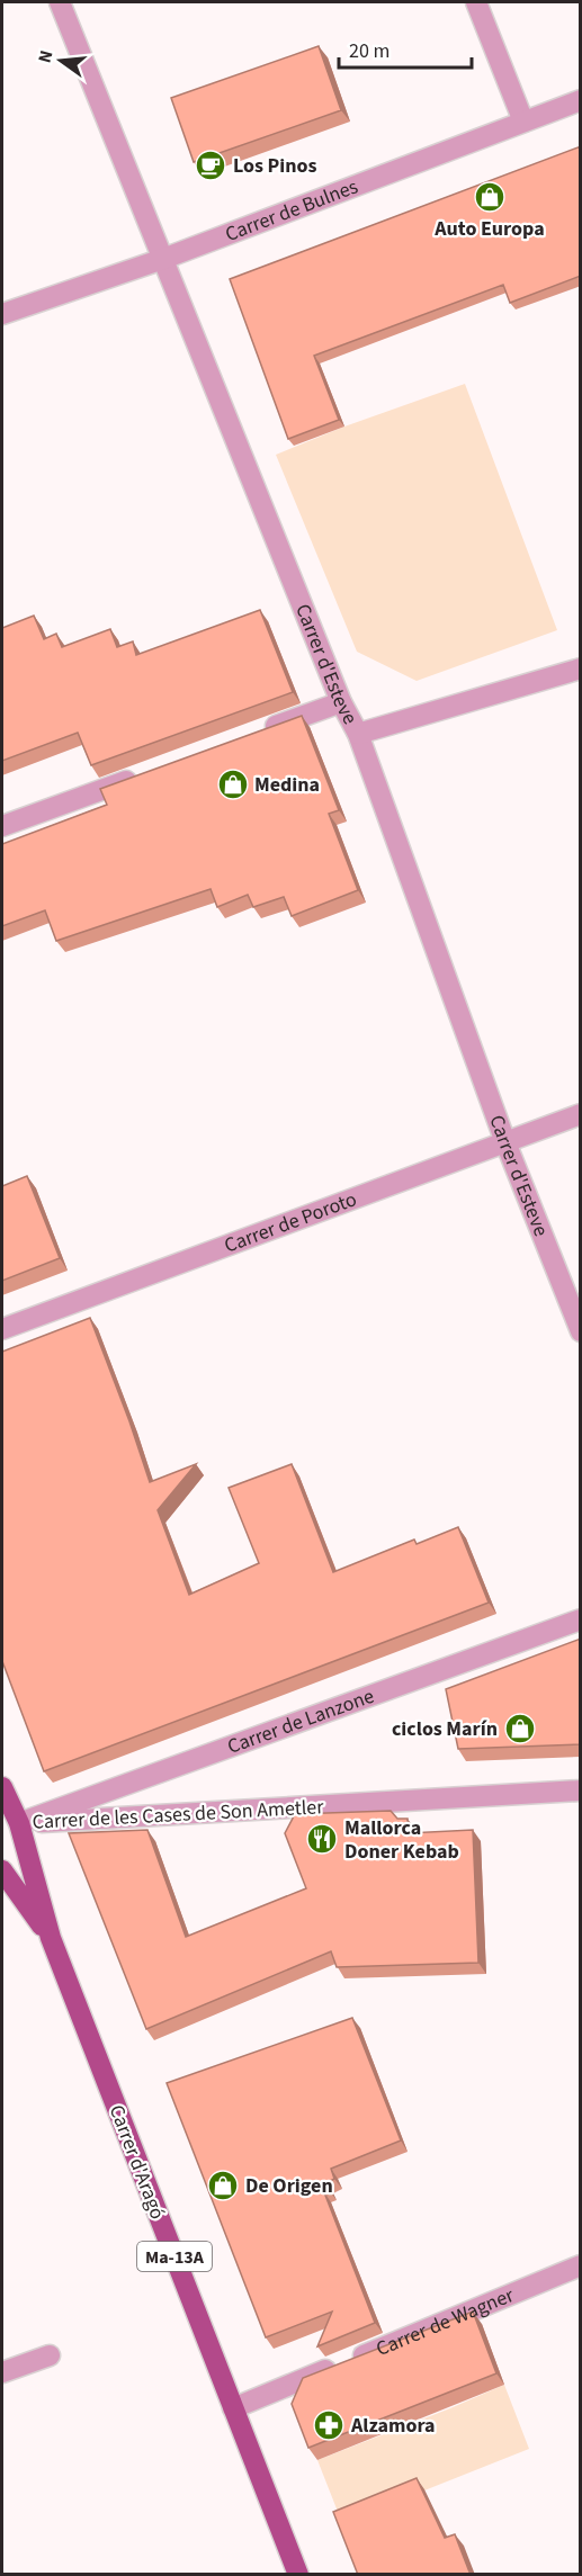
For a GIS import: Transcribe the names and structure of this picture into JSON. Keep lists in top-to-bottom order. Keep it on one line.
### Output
{"streets":{"main road":["Carrer d'Aragó","Ma-13A"],"street":["Carrer de Bulnes","Carrer d'Esteve","Carrer de Poroto","Carrer de Lanzone","Carrer de les Cases de Son Ametler","Carrer de Wagner"]},"crossings":[["Carrer de Bulnes","Carrer d'Esteve"],["Carrer d'Esteve","Carrer de Poroto"],["Carrer de Lanzone","Carrer de les Cases de Son Ametler"],["Carrer de Lanzone","Carrer d'Aragó"],["Carrer de les Cases de Son Ametler","Carrer d'Aragó"],["Carrer d'Aragó","Carrer de Wagner"]],"places":{"cafe":["Los Pinos"],"shop":["Auto Europa","Medina","ciclos Marín","De Origen"],"restaurant":["Mallorca Doner Kebab"],"pharmacy":["Alzamora"]},"scale_bar":"20 m","north":"left"}
